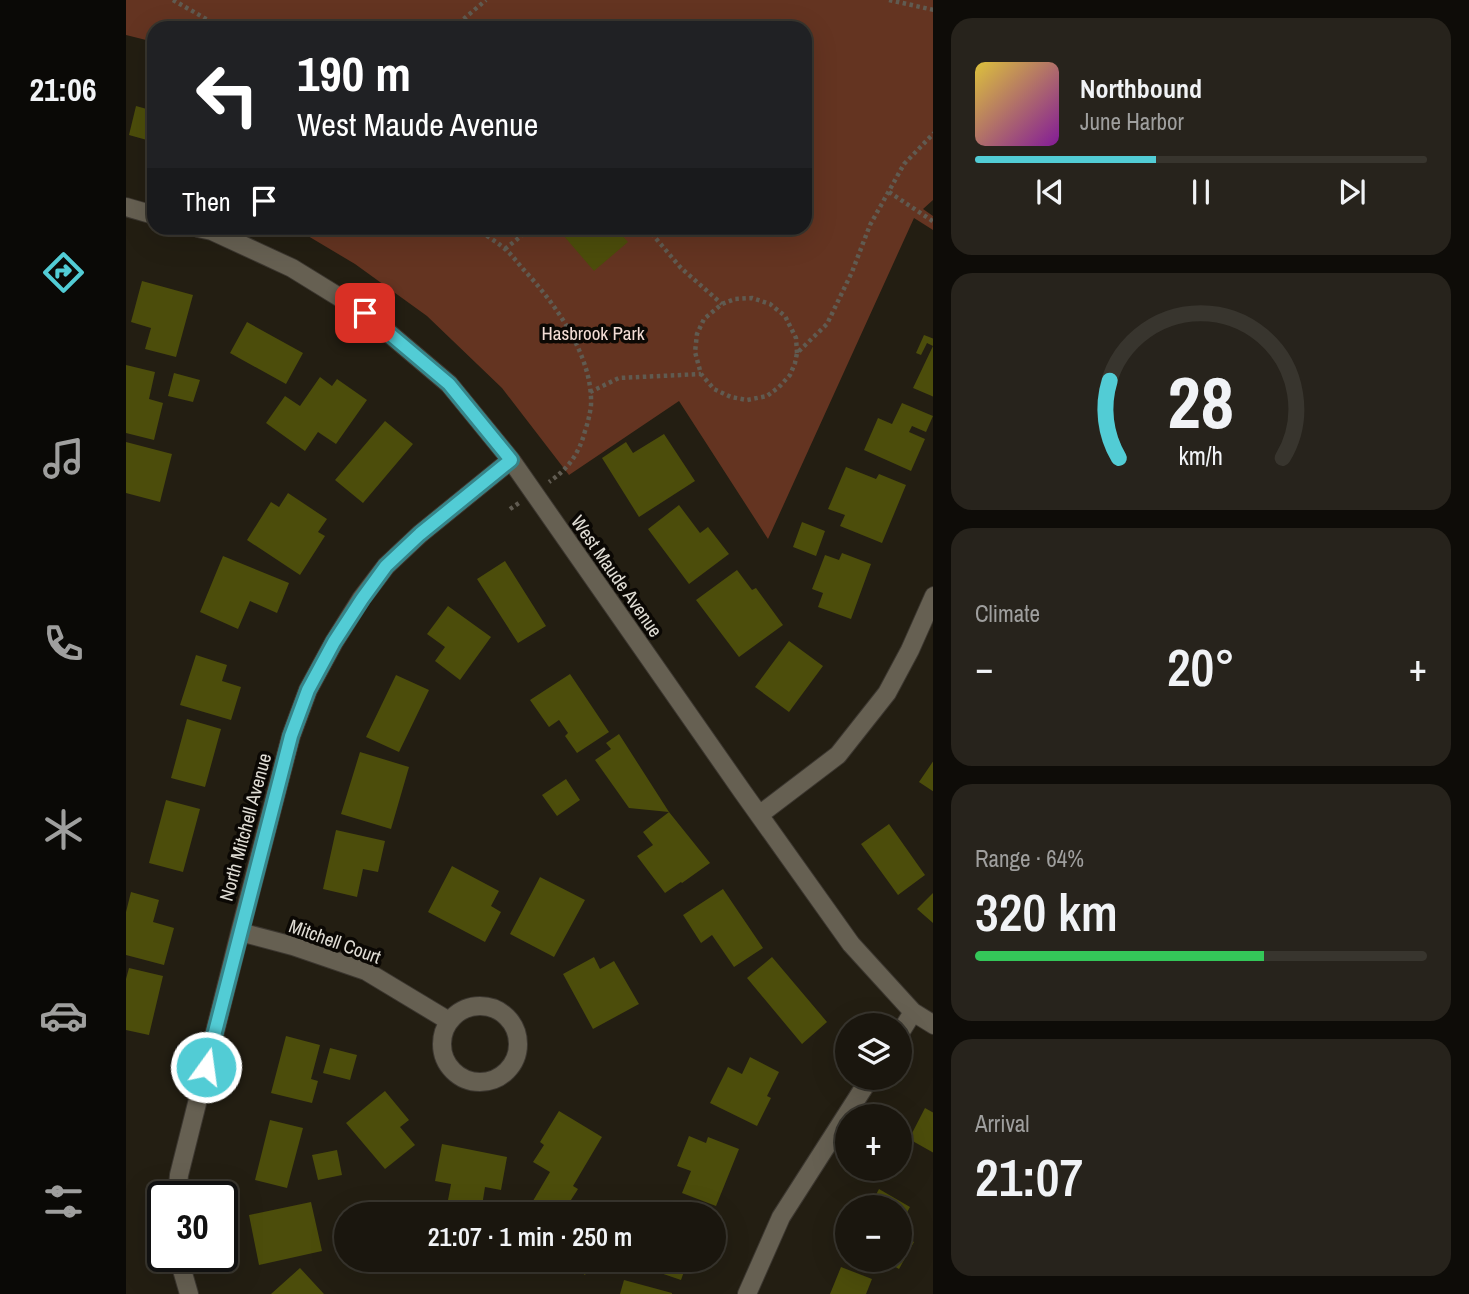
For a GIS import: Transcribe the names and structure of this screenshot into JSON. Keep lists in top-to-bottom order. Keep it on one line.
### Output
{"streets":{"street":["West Maude Avenue","North Mitchell Avenue","Mitchell Court"]},"crossings":[["West Maude Avenue","North Mitchell Avenue"],["North Mitchell Avenue","Mitchell Court"]],"parks":["Hasbrook Park"],"page":{"tabs":"21:06","turn":["190 m","West Maude Avenue"],"song":["Northbound","June Harbor"],"then":"Then","tile":["Climate",["Range · 64%","320 km"],["Arrival","21:07"]],"heat":["−","20°","+"],"map_buttons":["+","−"],"limit":"30","trip":"21:07 · 1 min · 250 m","gauge":["28","km/h"]}}
